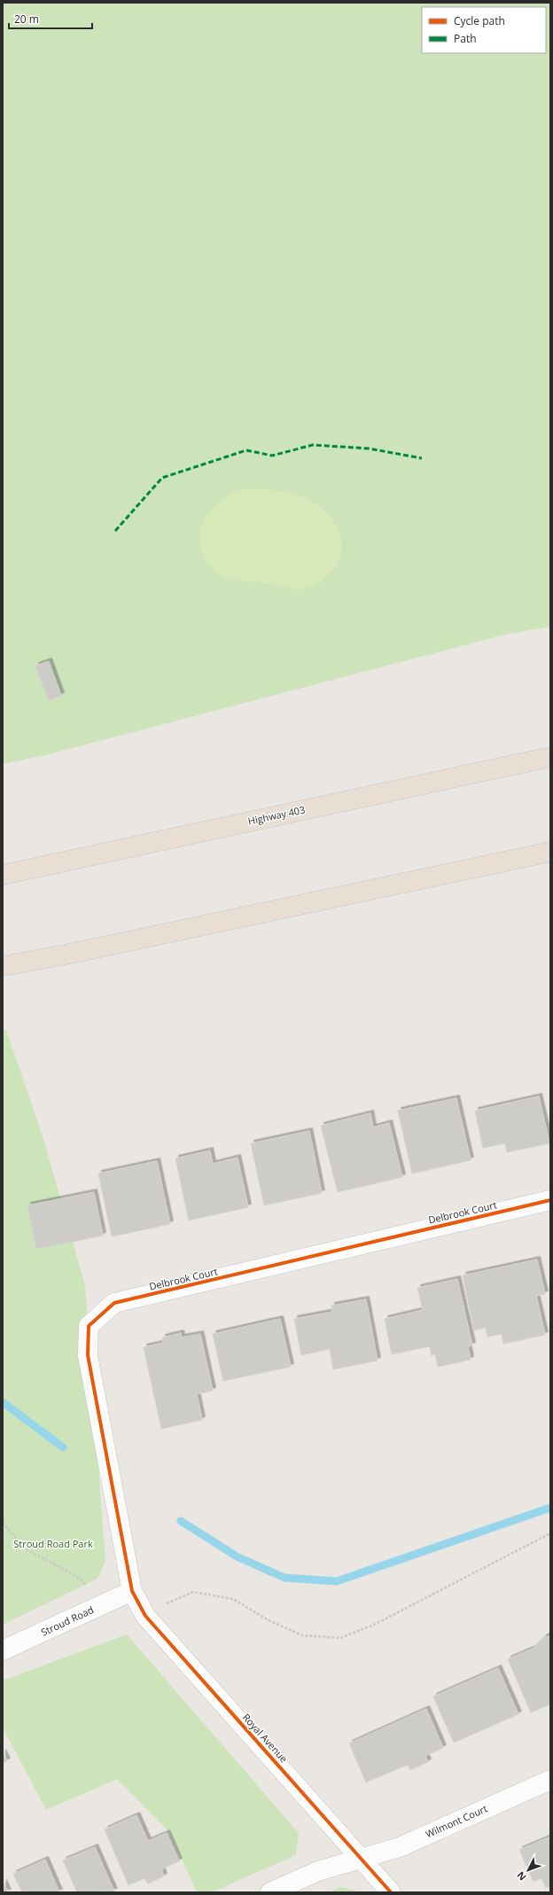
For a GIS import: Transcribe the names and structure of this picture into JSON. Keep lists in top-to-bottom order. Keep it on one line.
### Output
{"streets":{"highway":["Highway 403"],"street":["Delbrook Court","Stroud Road","Royal Avenue","Wilmont Court"]},"crossings":[["Delbrook Court","Stroud Road"],["Delbrook Court","Royal Avenue"],["Stroud Road","Royal Avenue"],["Royal Avenue","Wilmont Court"]],"parks":["Stroud Road Park"],"legend":["Cycle path","Path"],"scale_bar":"20 m","north":"bottom left"}
